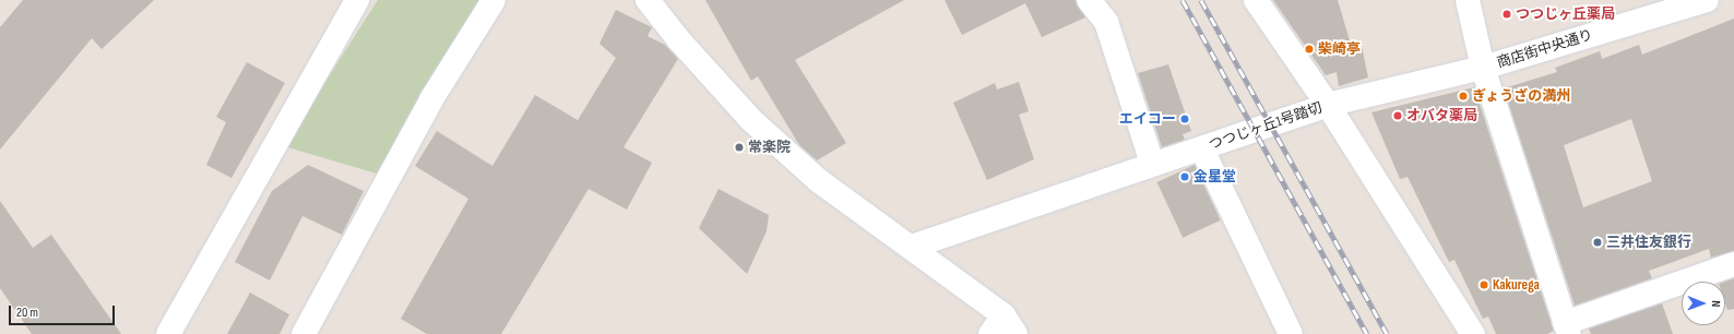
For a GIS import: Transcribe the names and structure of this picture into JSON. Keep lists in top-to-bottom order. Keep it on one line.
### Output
{"streets":{"street":["商店街中央通り","つつじヶ丘1号踏切"]},"crossings":[["商店街中央通り","つつじヶ丘1号踏切"]],"places":["つつじヶ丘薬局","柴崎亭","ぎょうざの満州","オバタ薬局","エイコー","常楽院","金星堂","三井住友銀行","Kakurega"],"scale_bar":"20 m","north":"right"}
